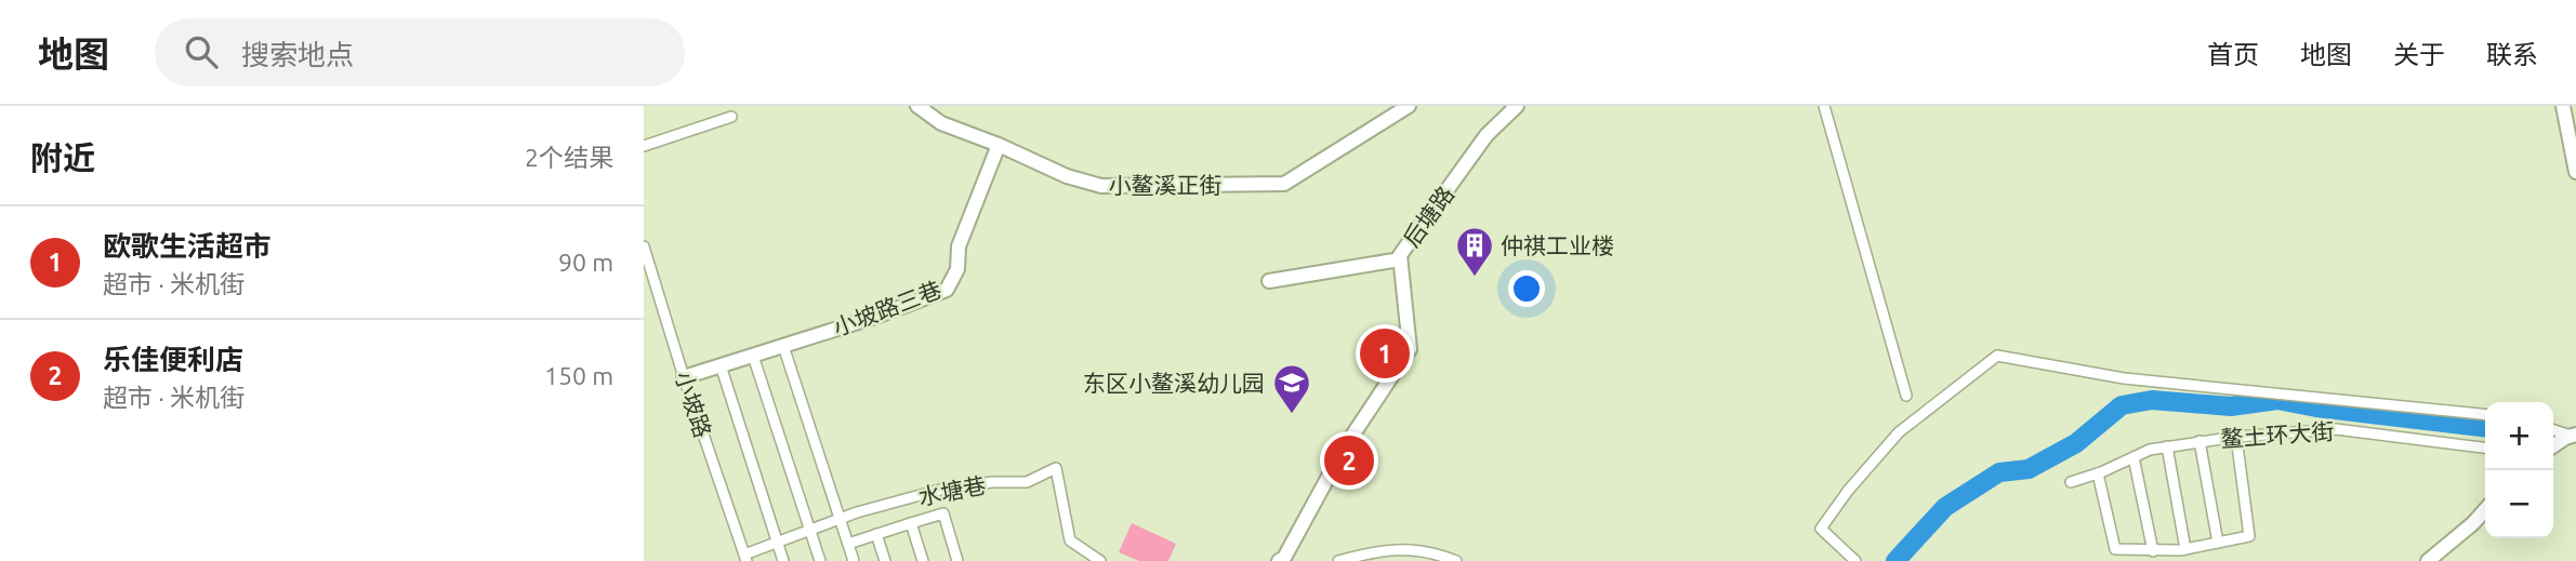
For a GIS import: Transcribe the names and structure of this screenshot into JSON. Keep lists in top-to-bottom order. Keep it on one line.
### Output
{"streets":{"street":["小鳌溪正街","后塘路","小坡路三巷","小坡路","鳌土环大街","水塘巷"]},"crossings":[["小鳌溪正街","小坡路三巷"],["小坡路三巷","小坡路"],["小坡路","水塘巷"]],"places":{"building":["仲祺工业楼"],"school or university":["东区小鳌溪幼儿园"]},"page":{"header":"地图","search":"搜索地点","nav":["首页","地图","关于","联系"],"heading":["附近","2个结果"],"list":[{"mark":"1","name":"欧歌生活超市","note":"超市 · 米机街","value":"90 m"},{"mark":"2","name":"乐佳便利店","note":"超市 · 米机街","value":"150 m"}],"pins":["1","2"],"map_buttons":["+","−"]}}
